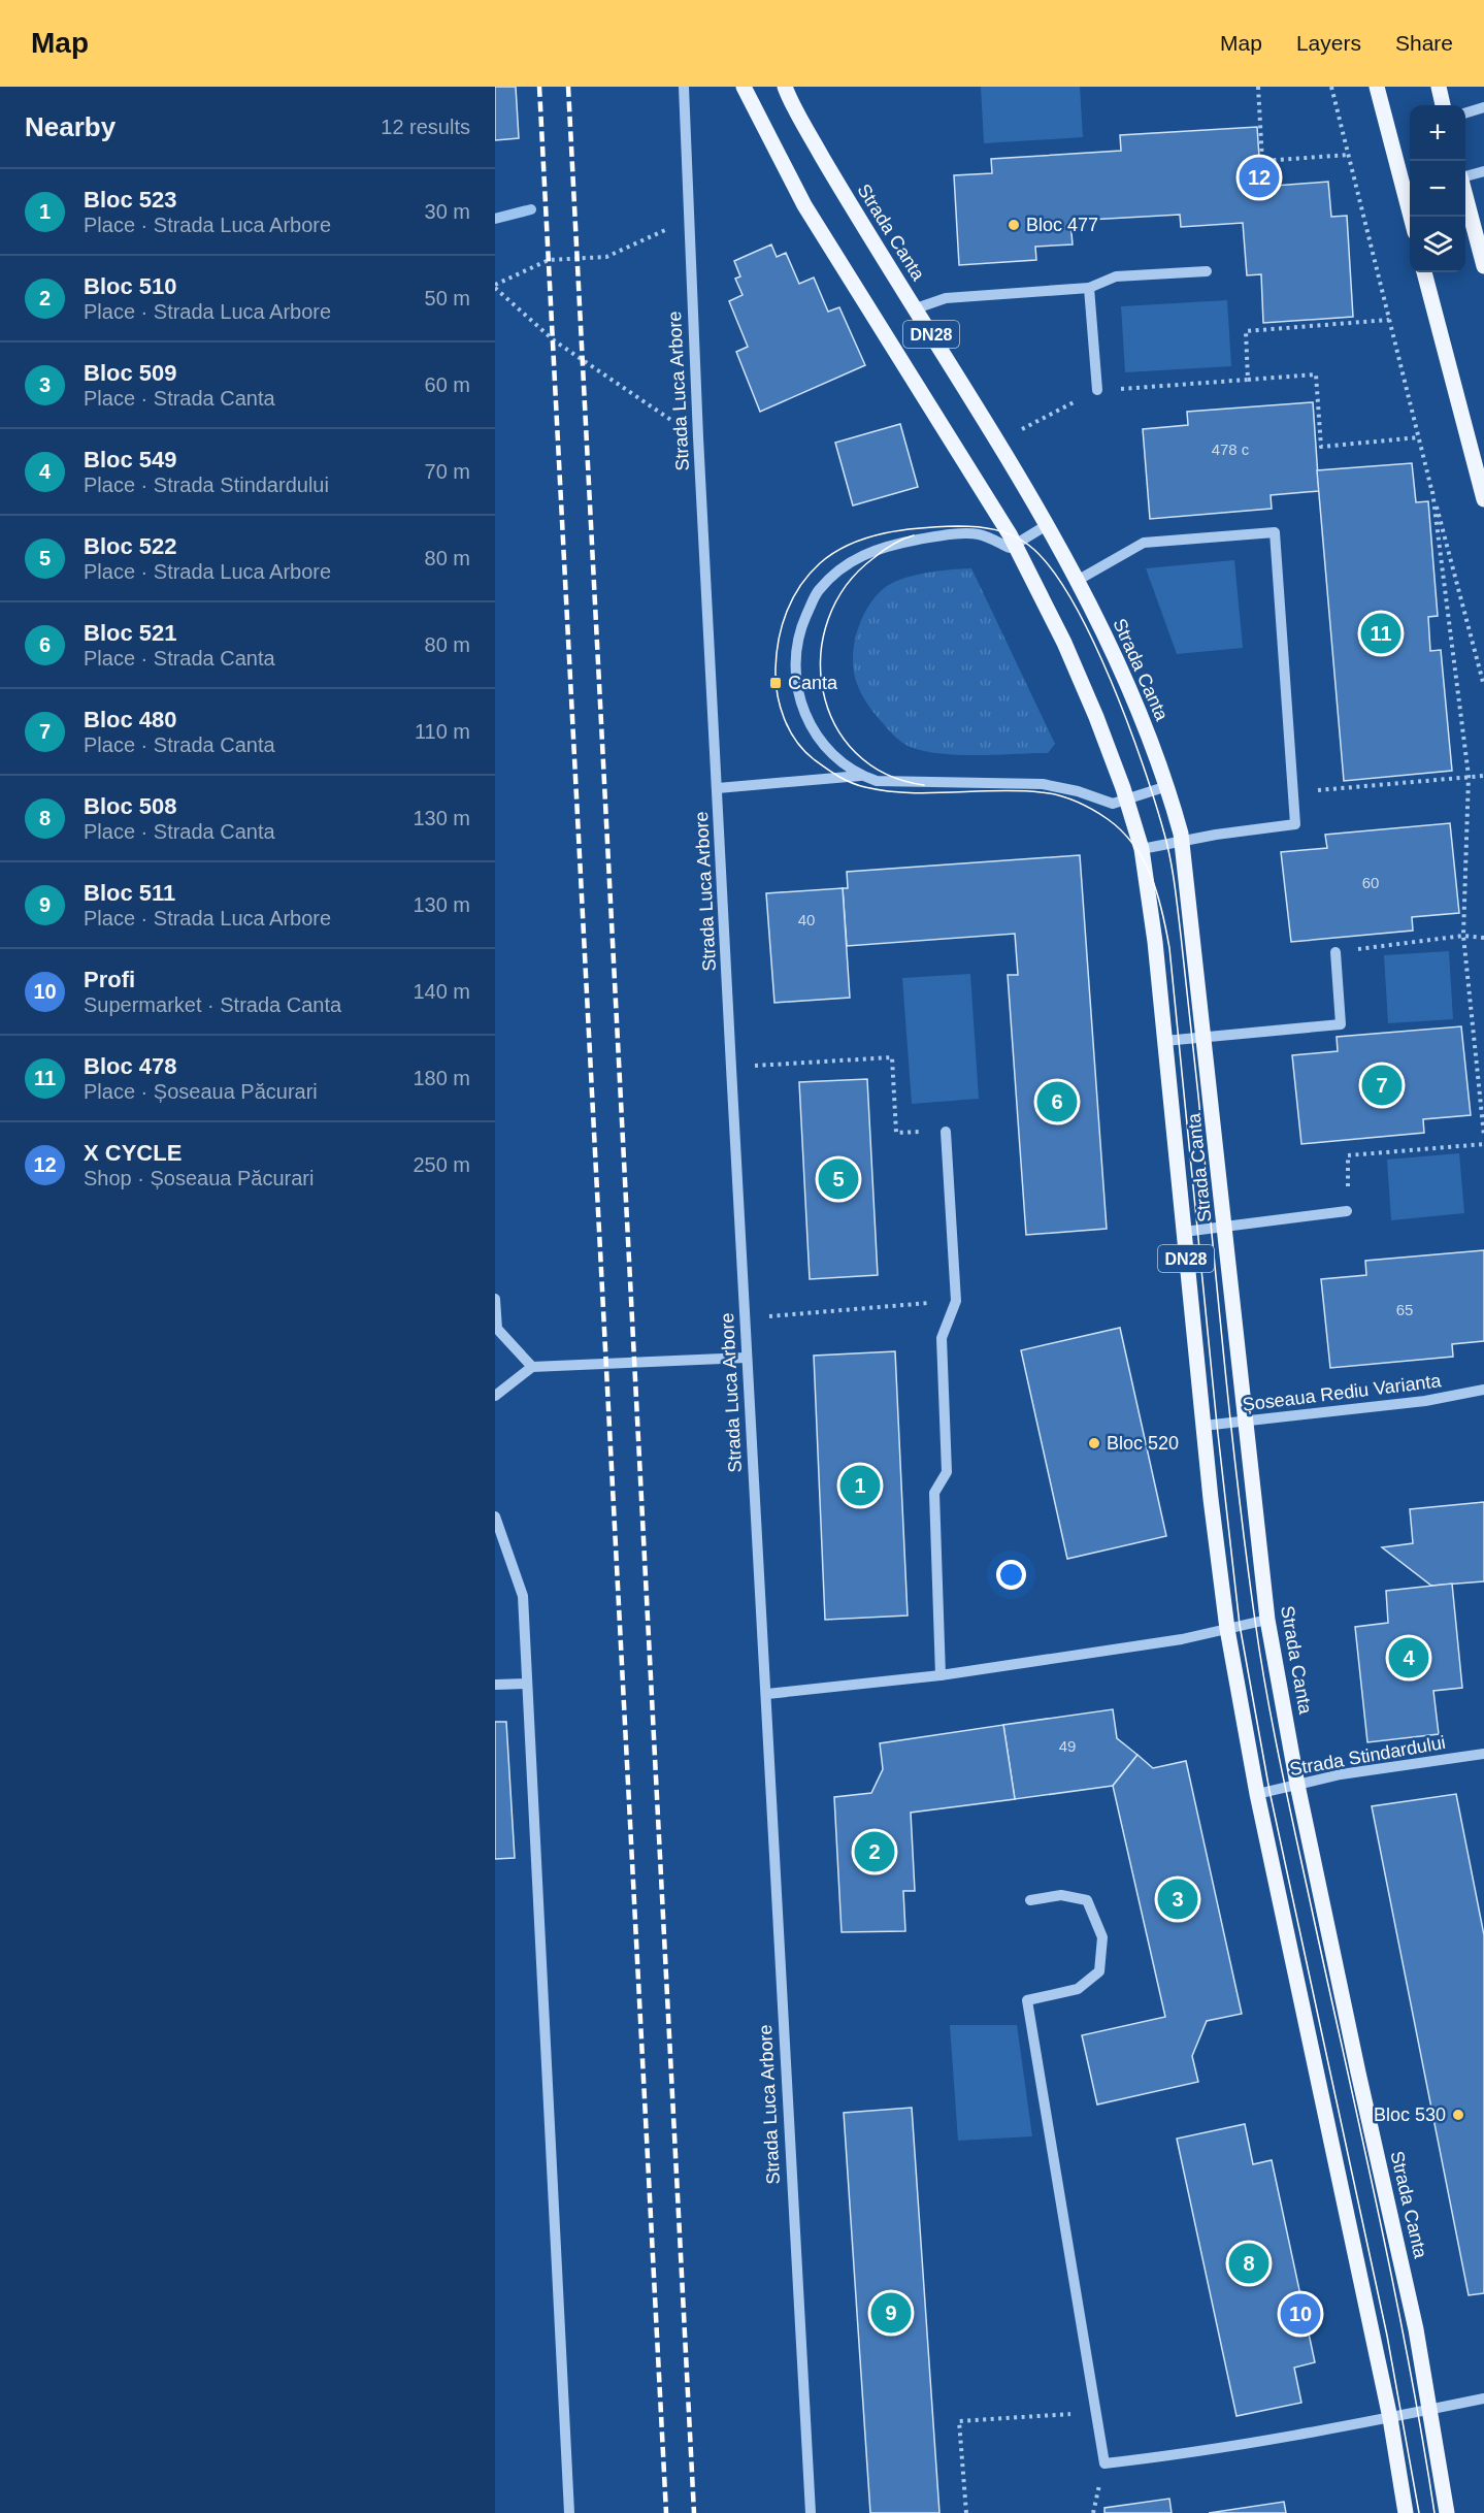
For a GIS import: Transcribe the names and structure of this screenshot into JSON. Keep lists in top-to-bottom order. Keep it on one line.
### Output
{"streets":{"main road":["Strada Canta","DN28"],"street":["Strada Luca Arbore","Șoseaua Rediu Varianta","Strada Stindardului"]},"crossings":[["Strada Canta","Șoseaua Rediu Varianta"],["Strada Canta","Strada Stindardului"]],"places":{"other":["Bloc 477","Bloc 520","Bloc 530"],"transit":["Canta"]},"house_numbers":["478 c","60","40","65","49"],"page":{"header":"Map","nav":["Map","Layers","Share"],"heading":["Nearby","12 results"],"map_buttons":["+","−"],"pins":["12","11","7","6","5","1","4","2","3","8","9","10"],"list":[{"mark":"1","name":"Bloc 523","note":"Place · Strada Luca Arbore","value":"30 m"},{"mark":"2","name":"Bloc 510","note":"Place · Strada Luca Arbore","value":"50 m"},{"mark":"3","name":"Bloc 509","note":"Place · Strada Canta","value":"60 m"},{"mark":"4","name":"Bloc 549","note":"Place · Strada Stindardului","value":"70 m"},{"mark":"5","name":"Bloc 522","note":"Place · Strada Luca Arbore","value":"80 m"},{"mark":"6","name":"Bloc 521","note":"Place · Strada Canta","value":"80 m"},{"mark":"7","name":"Bloc 480","note":"Place · Strada Canta","value":"110 m"},{"mark":"8","name":"Bloc 508","note":"Place · Strada Canta","value":"130 m"},{"mark":"9","name":"Bloc 511","note":"Place · Strada Luca Arbore","value":"130 m"},{"mark":"10","name":"Profi","note":"Supermarket · Strada Canta","value":"140 m"},{"mark":"11","name":"Bloc 478","note":"Place · Șoseaua Păcurari","value":"180 m"},{"mark":"12","name":"X CYCLE","note":"Shop · Șoseaua Păcurari","value":"250 m"}]}}
